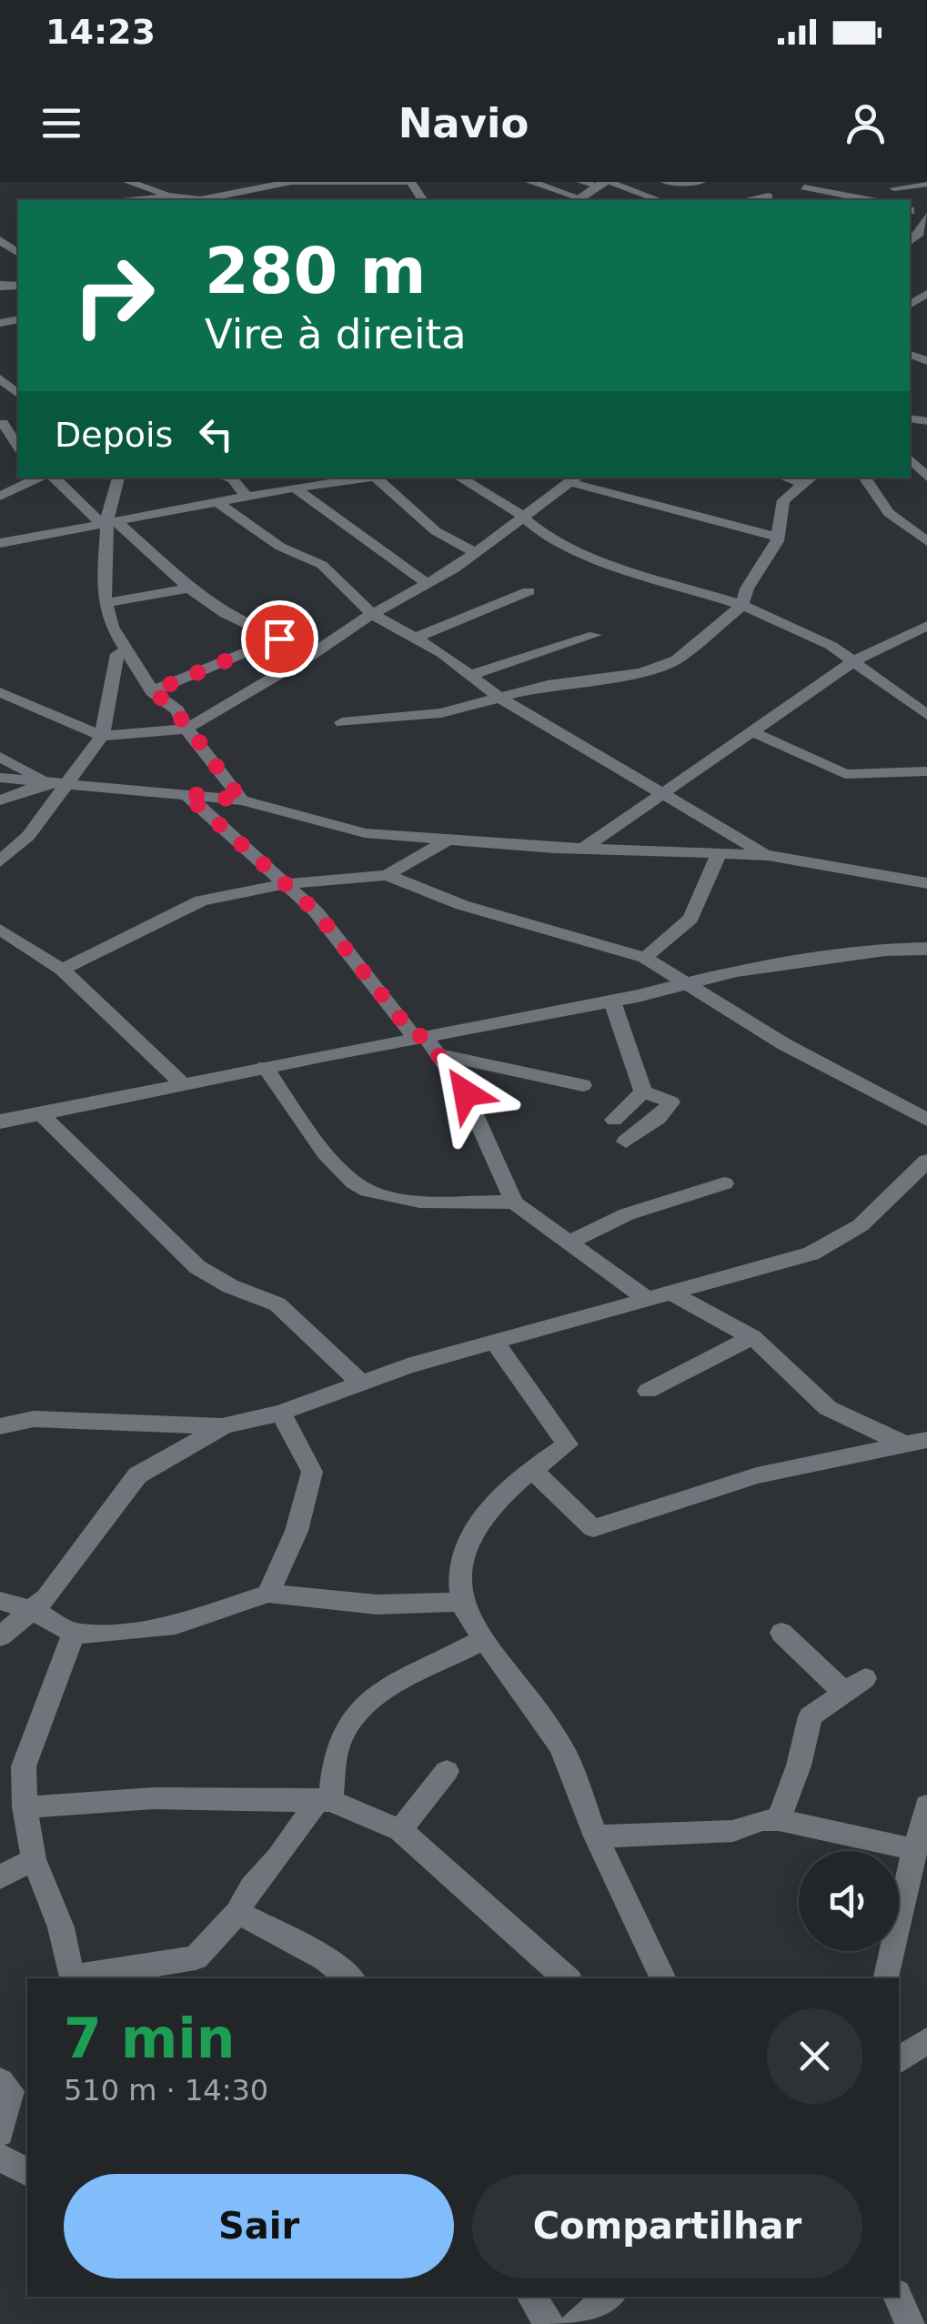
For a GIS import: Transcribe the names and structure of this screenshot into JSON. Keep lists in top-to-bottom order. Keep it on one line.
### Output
{"page":{"status":"14:23","header":"Navio","turn":["280 m","Vire à direita"],"then":"Depois","heading":["7 min","510 m · 14:30"],"buttons":["Sair","Compartilhar"]}}
